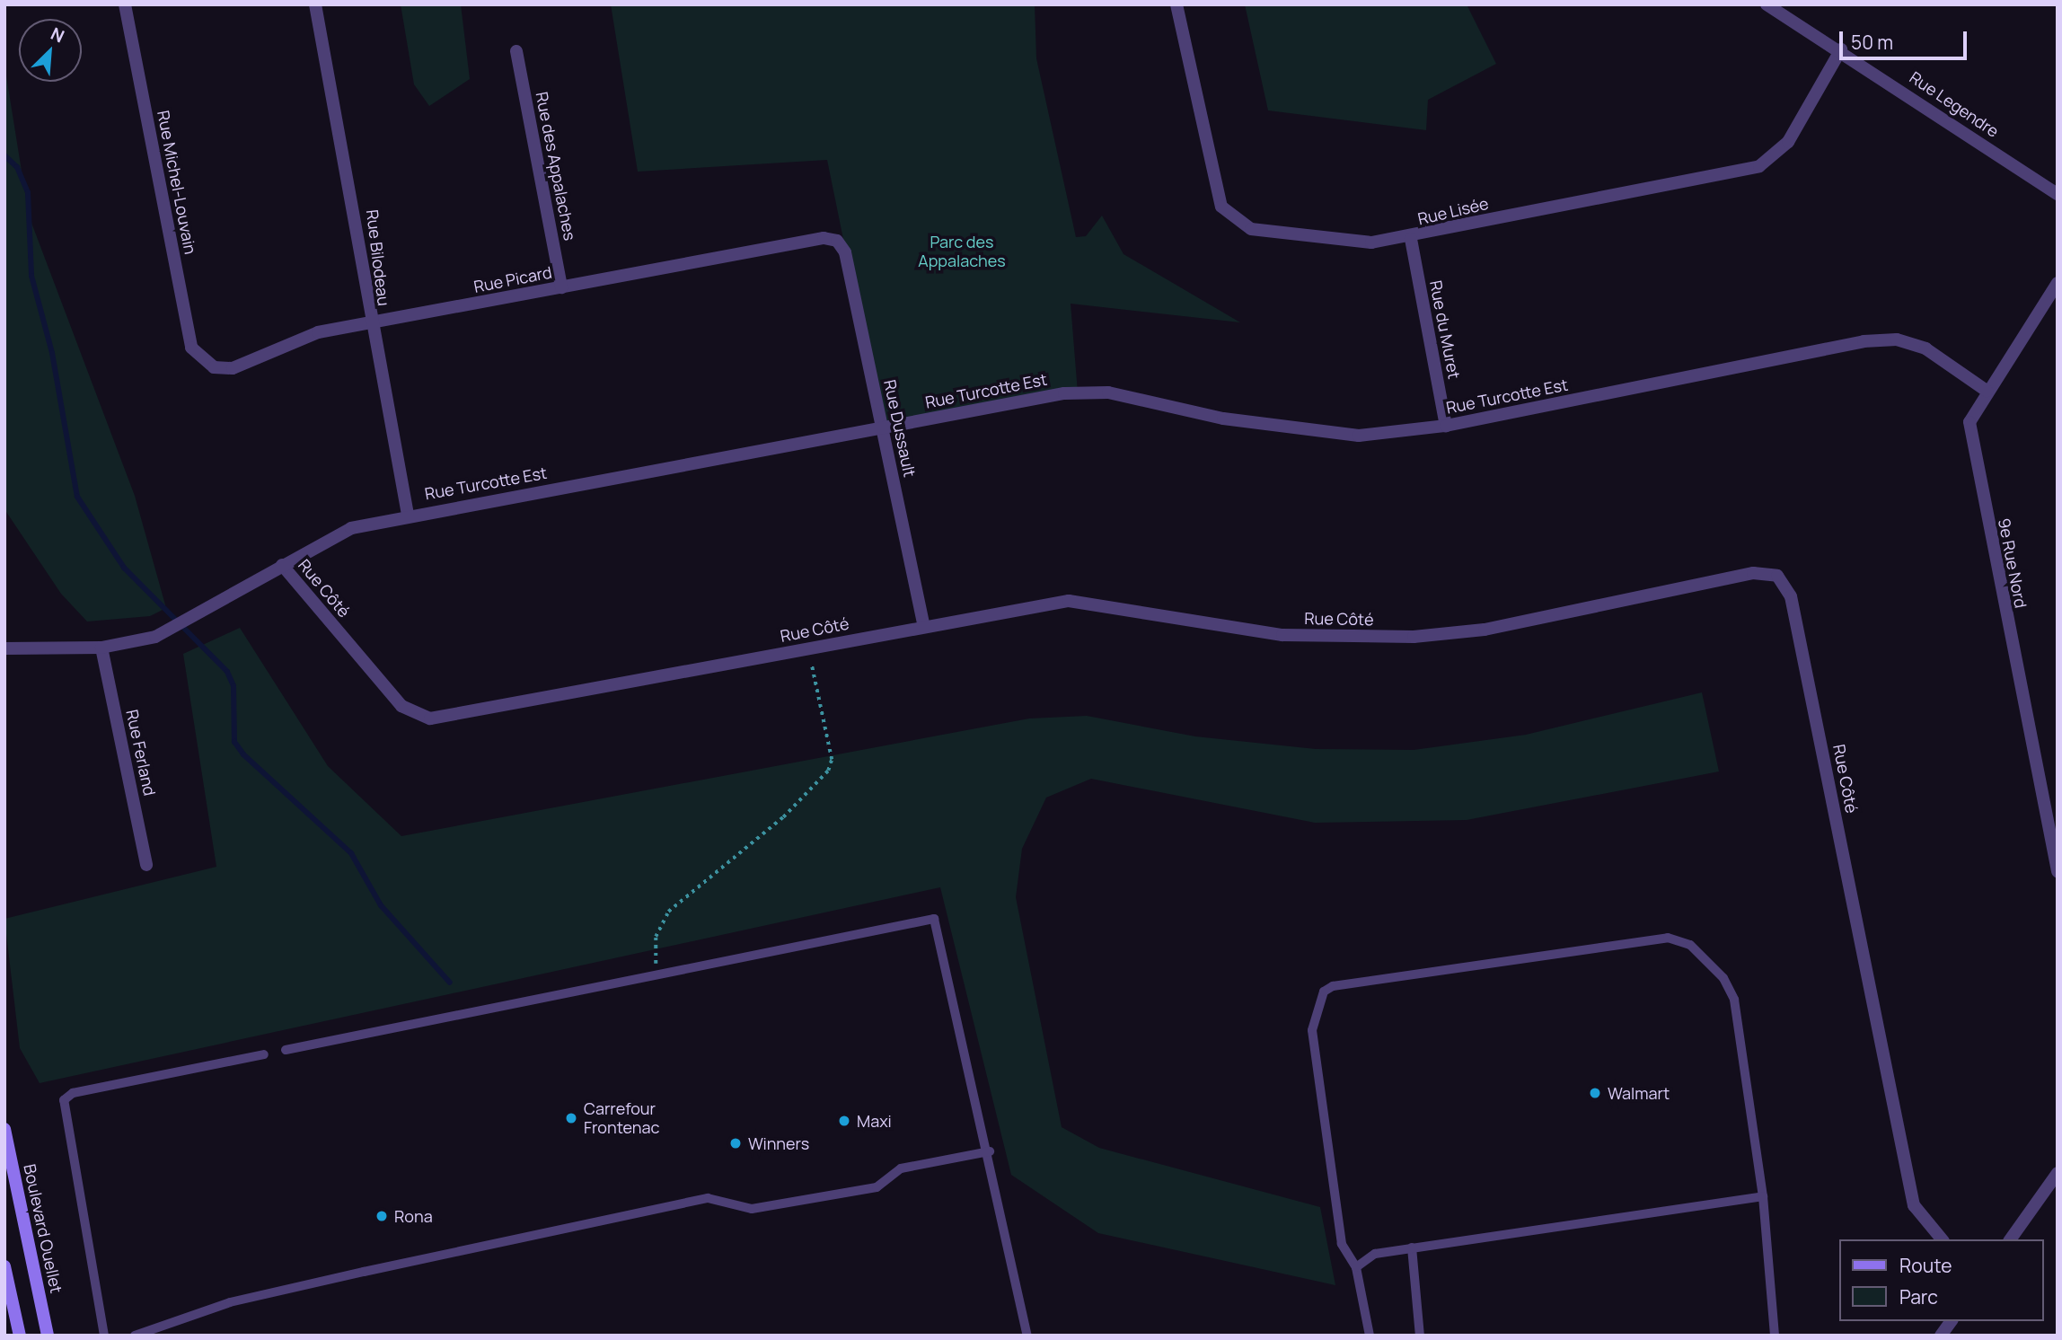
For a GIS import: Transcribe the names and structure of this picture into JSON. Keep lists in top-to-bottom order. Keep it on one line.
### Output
{"streets":{"street":["Rue Legendre","Rue des Appalaches","Rue Michel-Louvain","Rue Lisée","Rue Bilodeau","Rue Picard","Rue du Muret","Rue Turcotte Est","Rue Dussault","9e Rue Nord","Rue Côté","Rue Ferland","Boulevard Ouellet"]},"crossings":[["Rue Legendre","Rue Lisée"],["Rue des Appalaches","Rue Picard"],["Rue Michel-Louvain","Rue Picard"],["Rue Lisée","Rue du Muret"],["Rue Bilodeau","Rue Picard"],["Rue Bilodeau","Rue Turcotte Est"],["Rue Picard","Rue Dussault"],["Rue du Muret","Rue Turcotte Est"],["Rue Turcotte Est","Rue Dussault"],["Rue Turcotte Est","9e Rue Nord"],["Rue Turcotte Est","Rue Côté"],["Rue Turcotte Est","Rue Ferland"],["Rue Dussault","Rue Côté"]],"parks":["Parc des Appalaches"],"places":["Walmart","Carrefour Frontenac","Maxi","Winners","Rona"],"legend":["Route","Parc"],"scale_bar":"50 m","north":"top right"}
